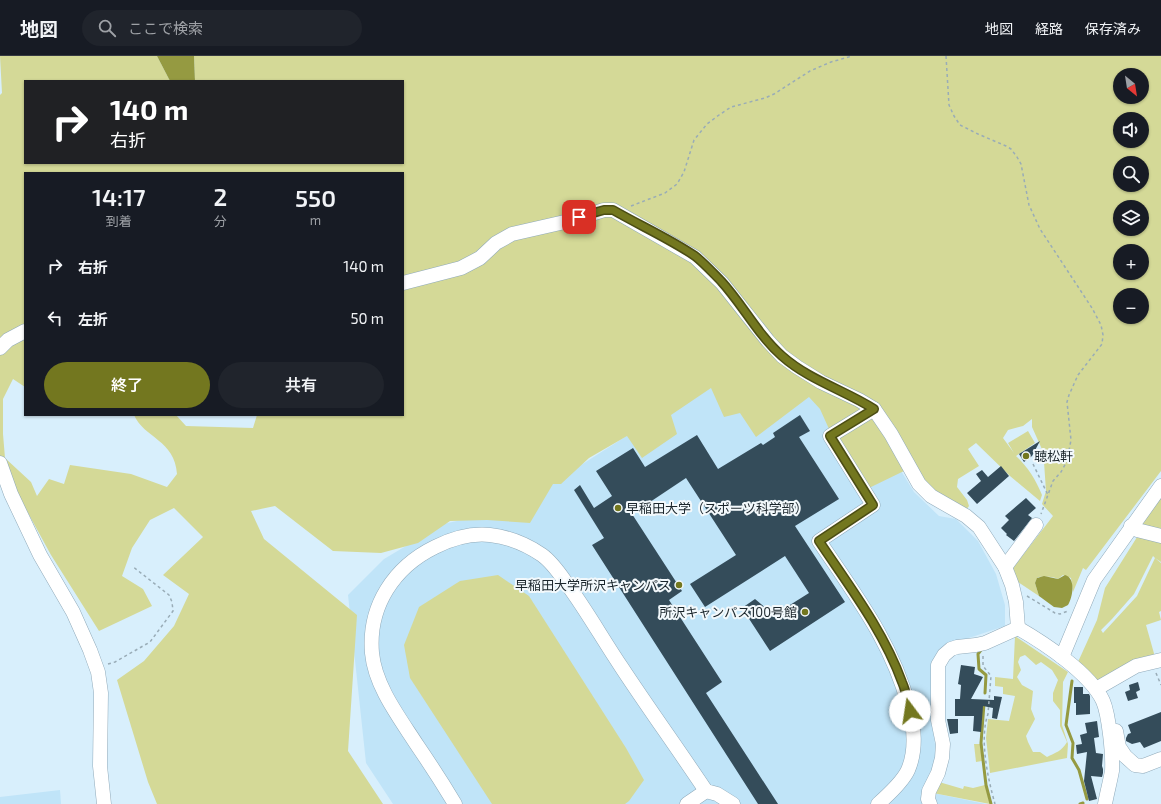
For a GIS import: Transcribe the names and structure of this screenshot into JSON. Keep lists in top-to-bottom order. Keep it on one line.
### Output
{"places":["聴松軒","早稲田大学（スポーツ科学部）","早稲田大学所沢キャンパス","所沢キャンパス100号館"],"north":"bottom right","page":{"header":"地図","search":"ここで検索","nav":["地図","経路","保存済み"],"map_buttons":["+","−"],"turn":["140 m","右折"],"eta":["14:17","到着","2","分","550","m"],"list":[{"name":"右折","value":"140 m"},{"name":"左折","value":"50 m"}],"buttons":["終了","共有"]}}
